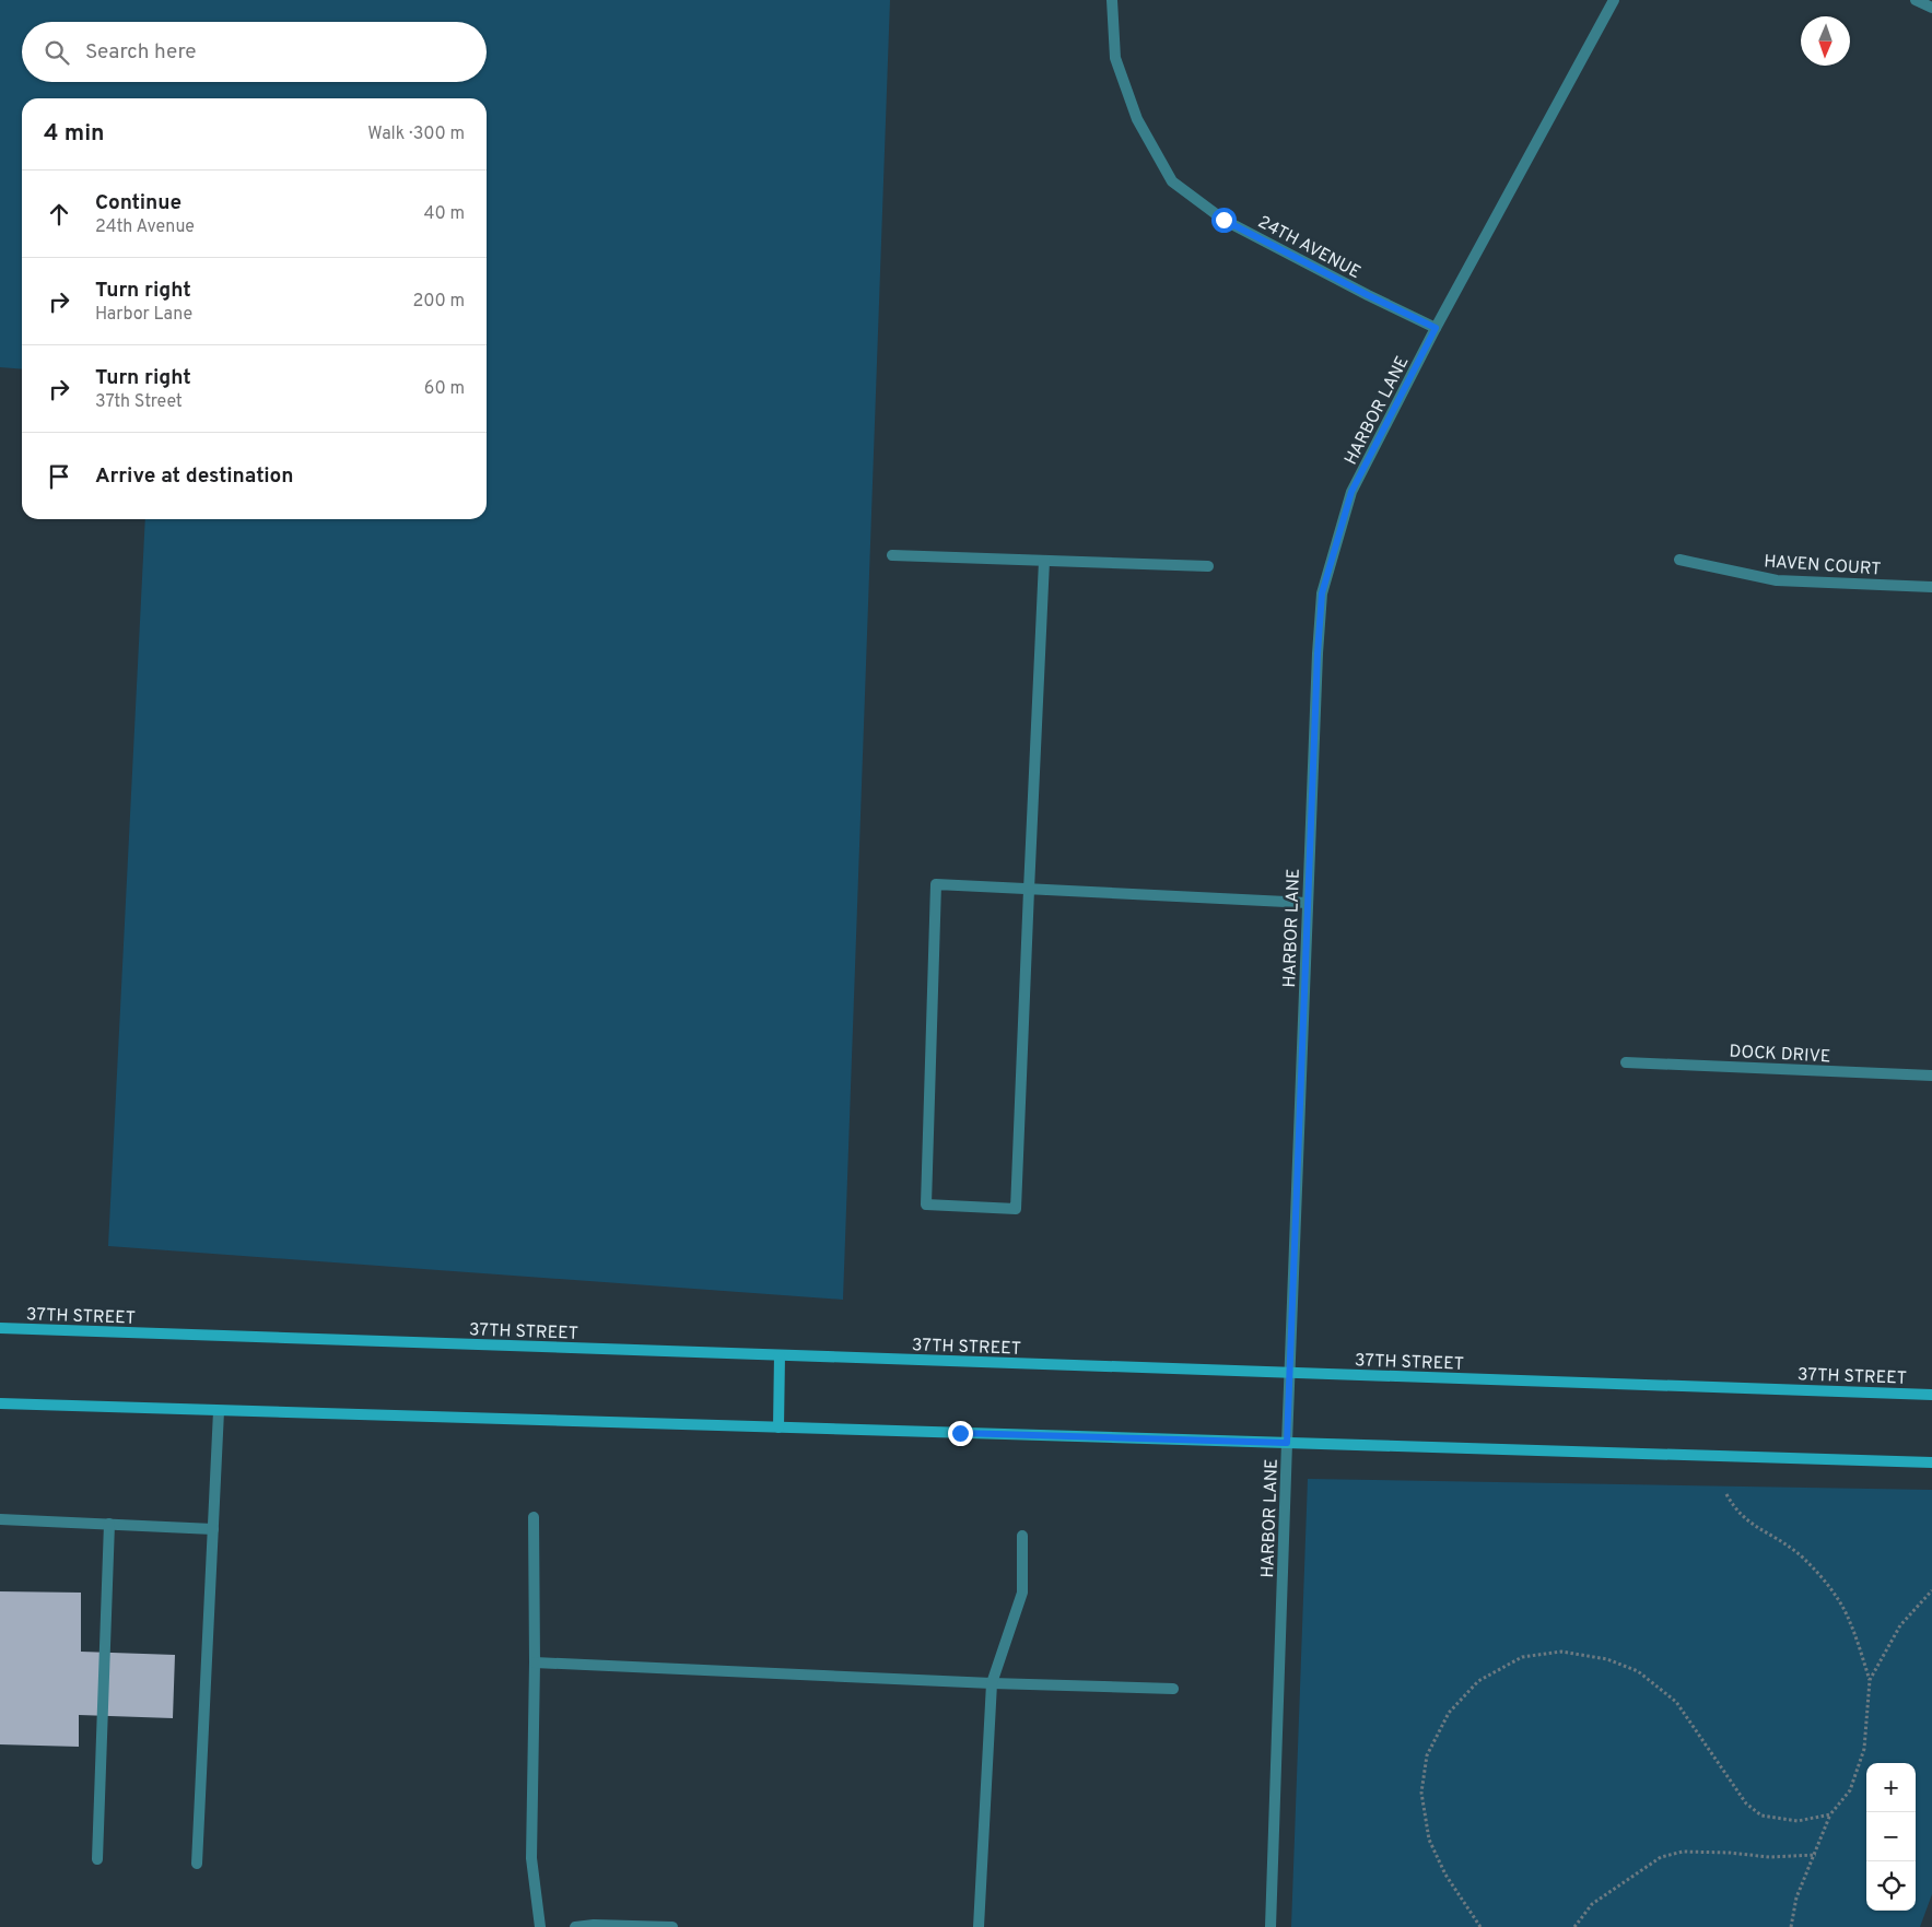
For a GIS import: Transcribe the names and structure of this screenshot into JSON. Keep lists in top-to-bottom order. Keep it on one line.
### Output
{"streets":{"main road":["37TH STREET"],"street":["24TH AVENUE","HARBOR LANE","HAVEN COURT","DOCK DRIVE"]},"crossings":[["24TH AVENUE","HARBOR LANE"],["HARBOR LANE","37TH STREET"]],"north":"bottom","page":{"search":"Search here","heading":["4 min","Walk · 300 m"],"list":[["Continue","24th Avenue","40 m"],["Turn right","Harbor Lane","200 m"],["Turn right","37th Street","60 m"],"Arrive at destination"],"map_buttons":["+","−"]}}
